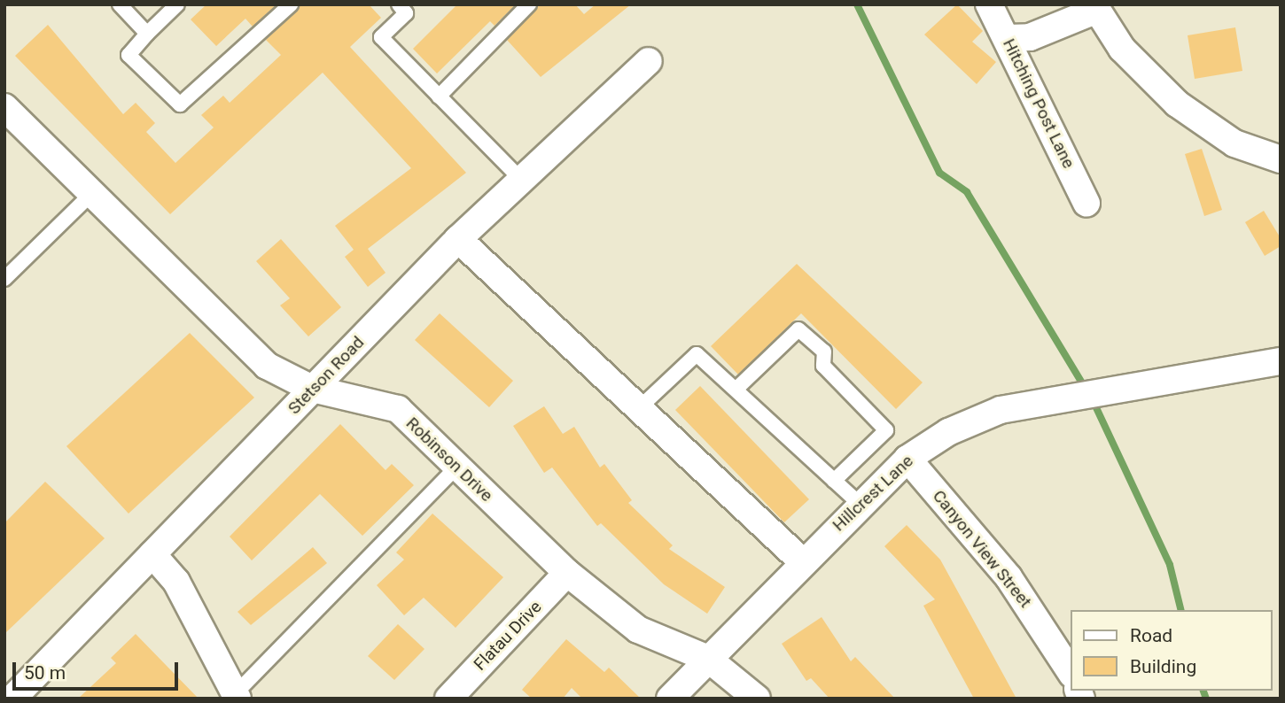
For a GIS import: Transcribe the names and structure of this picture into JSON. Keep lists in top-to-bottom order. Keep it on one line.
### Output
{"streets":{"street":["Hitching Post Lane","Stetson Road","Robinson Drive","Hillcrest Lane","Canyon View Street","Flatau Drive"]},"crossings":[["Stetson Road","Robinson Drive"],["Robinson Drive","Hillcrest Lane"],["Robinson Drive","Flatau Drive"],["Hillcrest Lane","Canyon View Street"]],"legend":["Road","Building"],"scale_bar":"50 m"}
